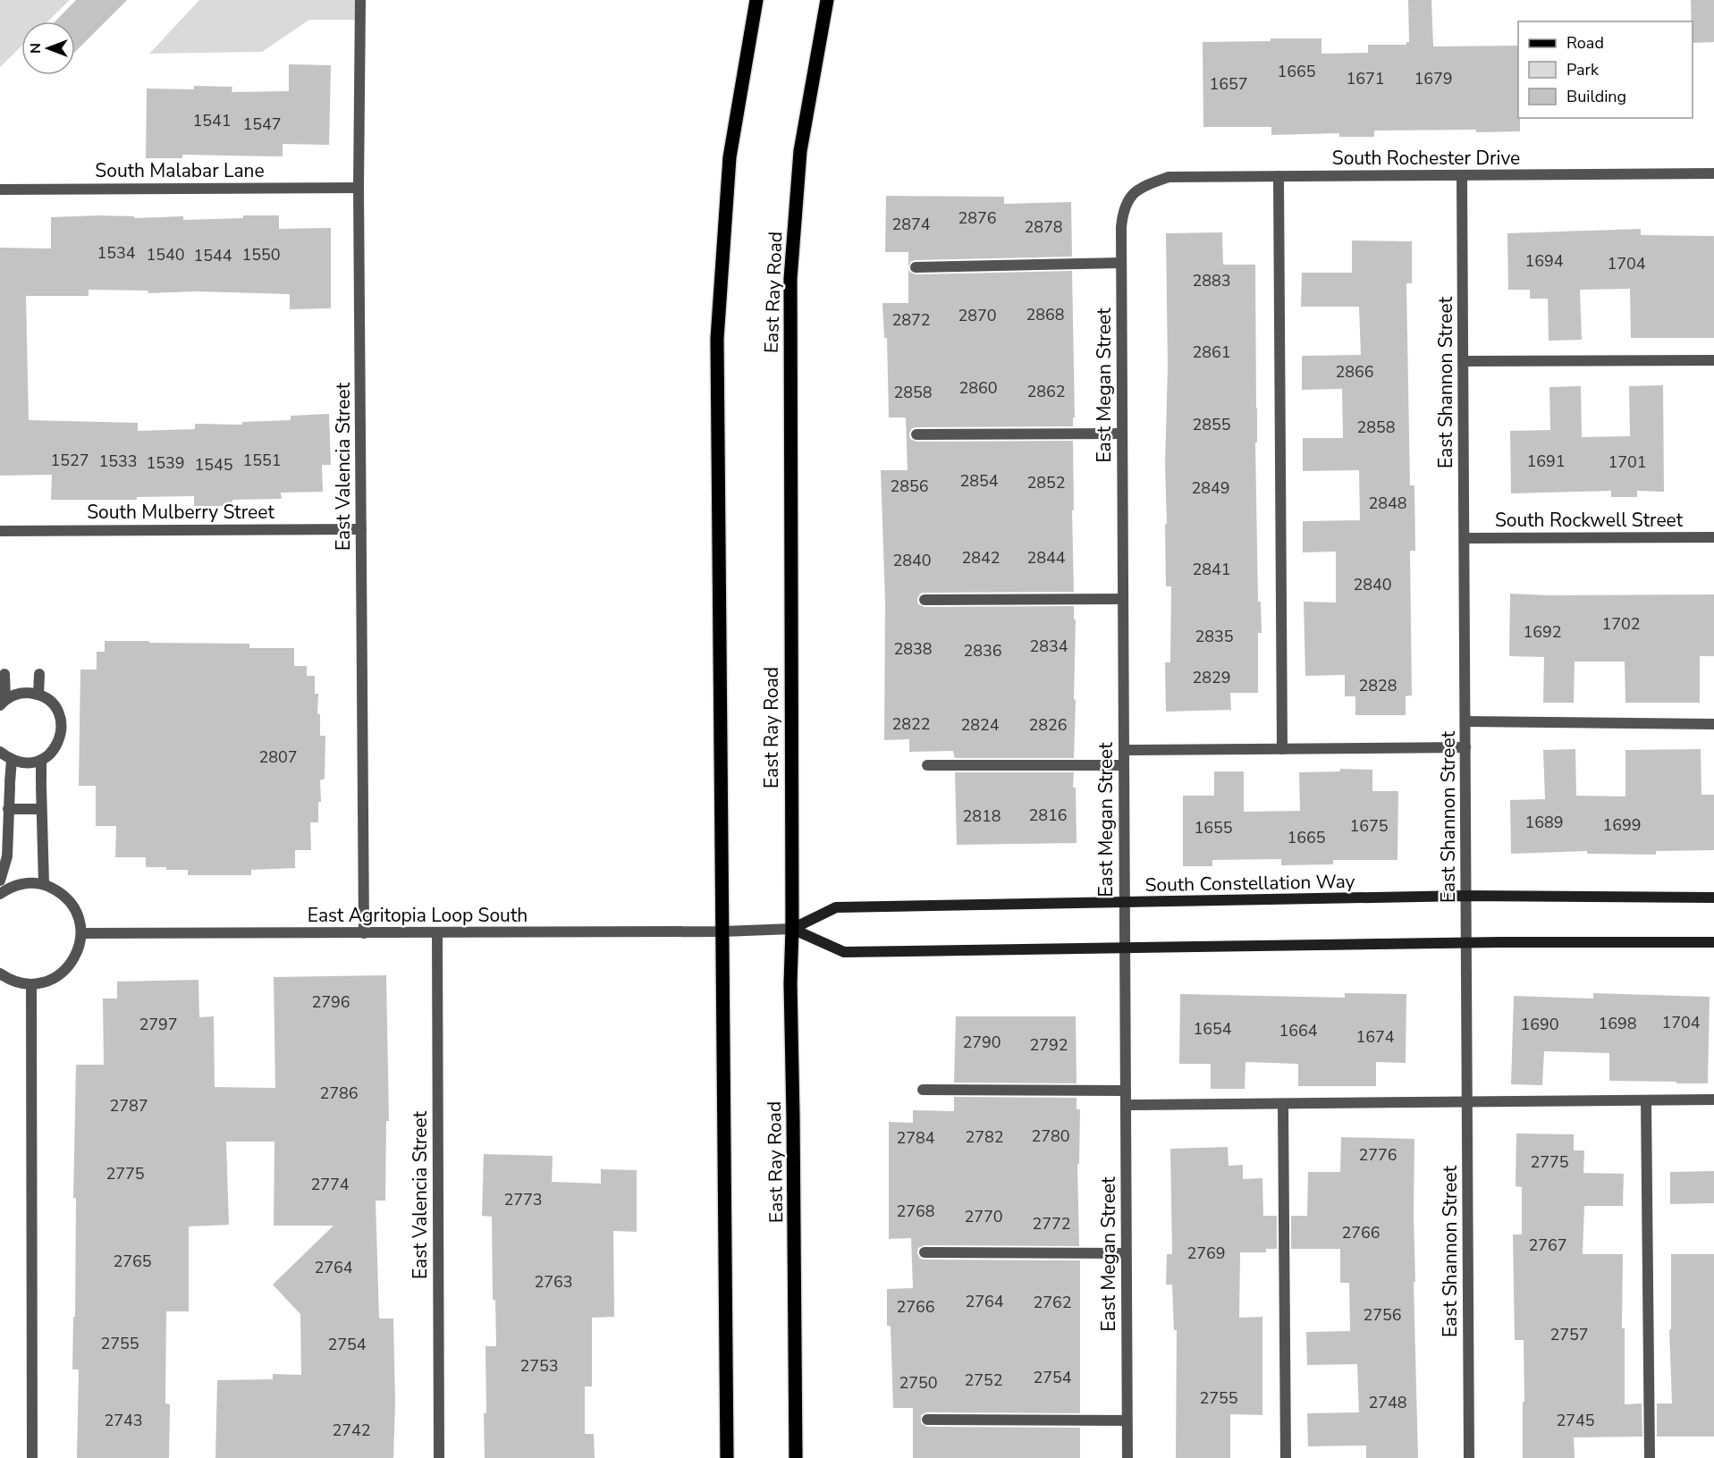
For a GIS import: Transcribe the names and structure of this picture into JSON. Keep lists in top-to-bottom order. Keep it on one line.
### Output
{"streets":{"main road":["East Ray Road"],"street":["South Rochester Drive","South Malabar Lane","East Shannon Street","East Megan Street","East Valencia Street","South Mulberry Street","South Rockwell Street","South Constellation Way","East Agritopia Loop South"]},"crossings":[["South Rochester Drive","East Shannon Street"],["South Rochester Drive","East Megan Street"],["South Malabar Lane","East Valencia Street"],["East Ray Road","South Constellation Way"],["East Shannon Street","South Rockwell Street"],["East Shannon Street","South Constellation Way"],["East Megan Street","South Constellation Way"],["East Valencia Street","South Mulberry Street"],["East Valencia Street","East Agritopia Loop South"],["South Constellation Way","East Agritopia Loop South"]],"house_numbers":["1665","1671","1679","1657","1541","1547","2876","2874","2878","1534","1540","1550","1544","1694","1704","2883","2868","2870","2872","2861","2866","2860","2862","2858","2855","2858","1527","1551","1533","1691","1701","1539","1545","2854","2852","2856","2849","2848","2842","2844","2840","2841","2840","1702","1692","2835","2834","2838","2836","2829","2828","2822","2824","2826","2807","2816","2818","1689","1699","1675","1655","1665","2796","1704","1698","2797","1690","1654","1664","1674","2790","2792","2786","2787","2780","2782","2784","2776","2775","2775","2774","2773","2768","2770","2772","2766","2767","2769","2765","2764","2763","2764","2762","2766","2756","2757","2755","2754","2753","2754","2752","2750","2755","2748","2743","2745","2742"],"legend":["Road","Park","Building"],"north":"left"}
